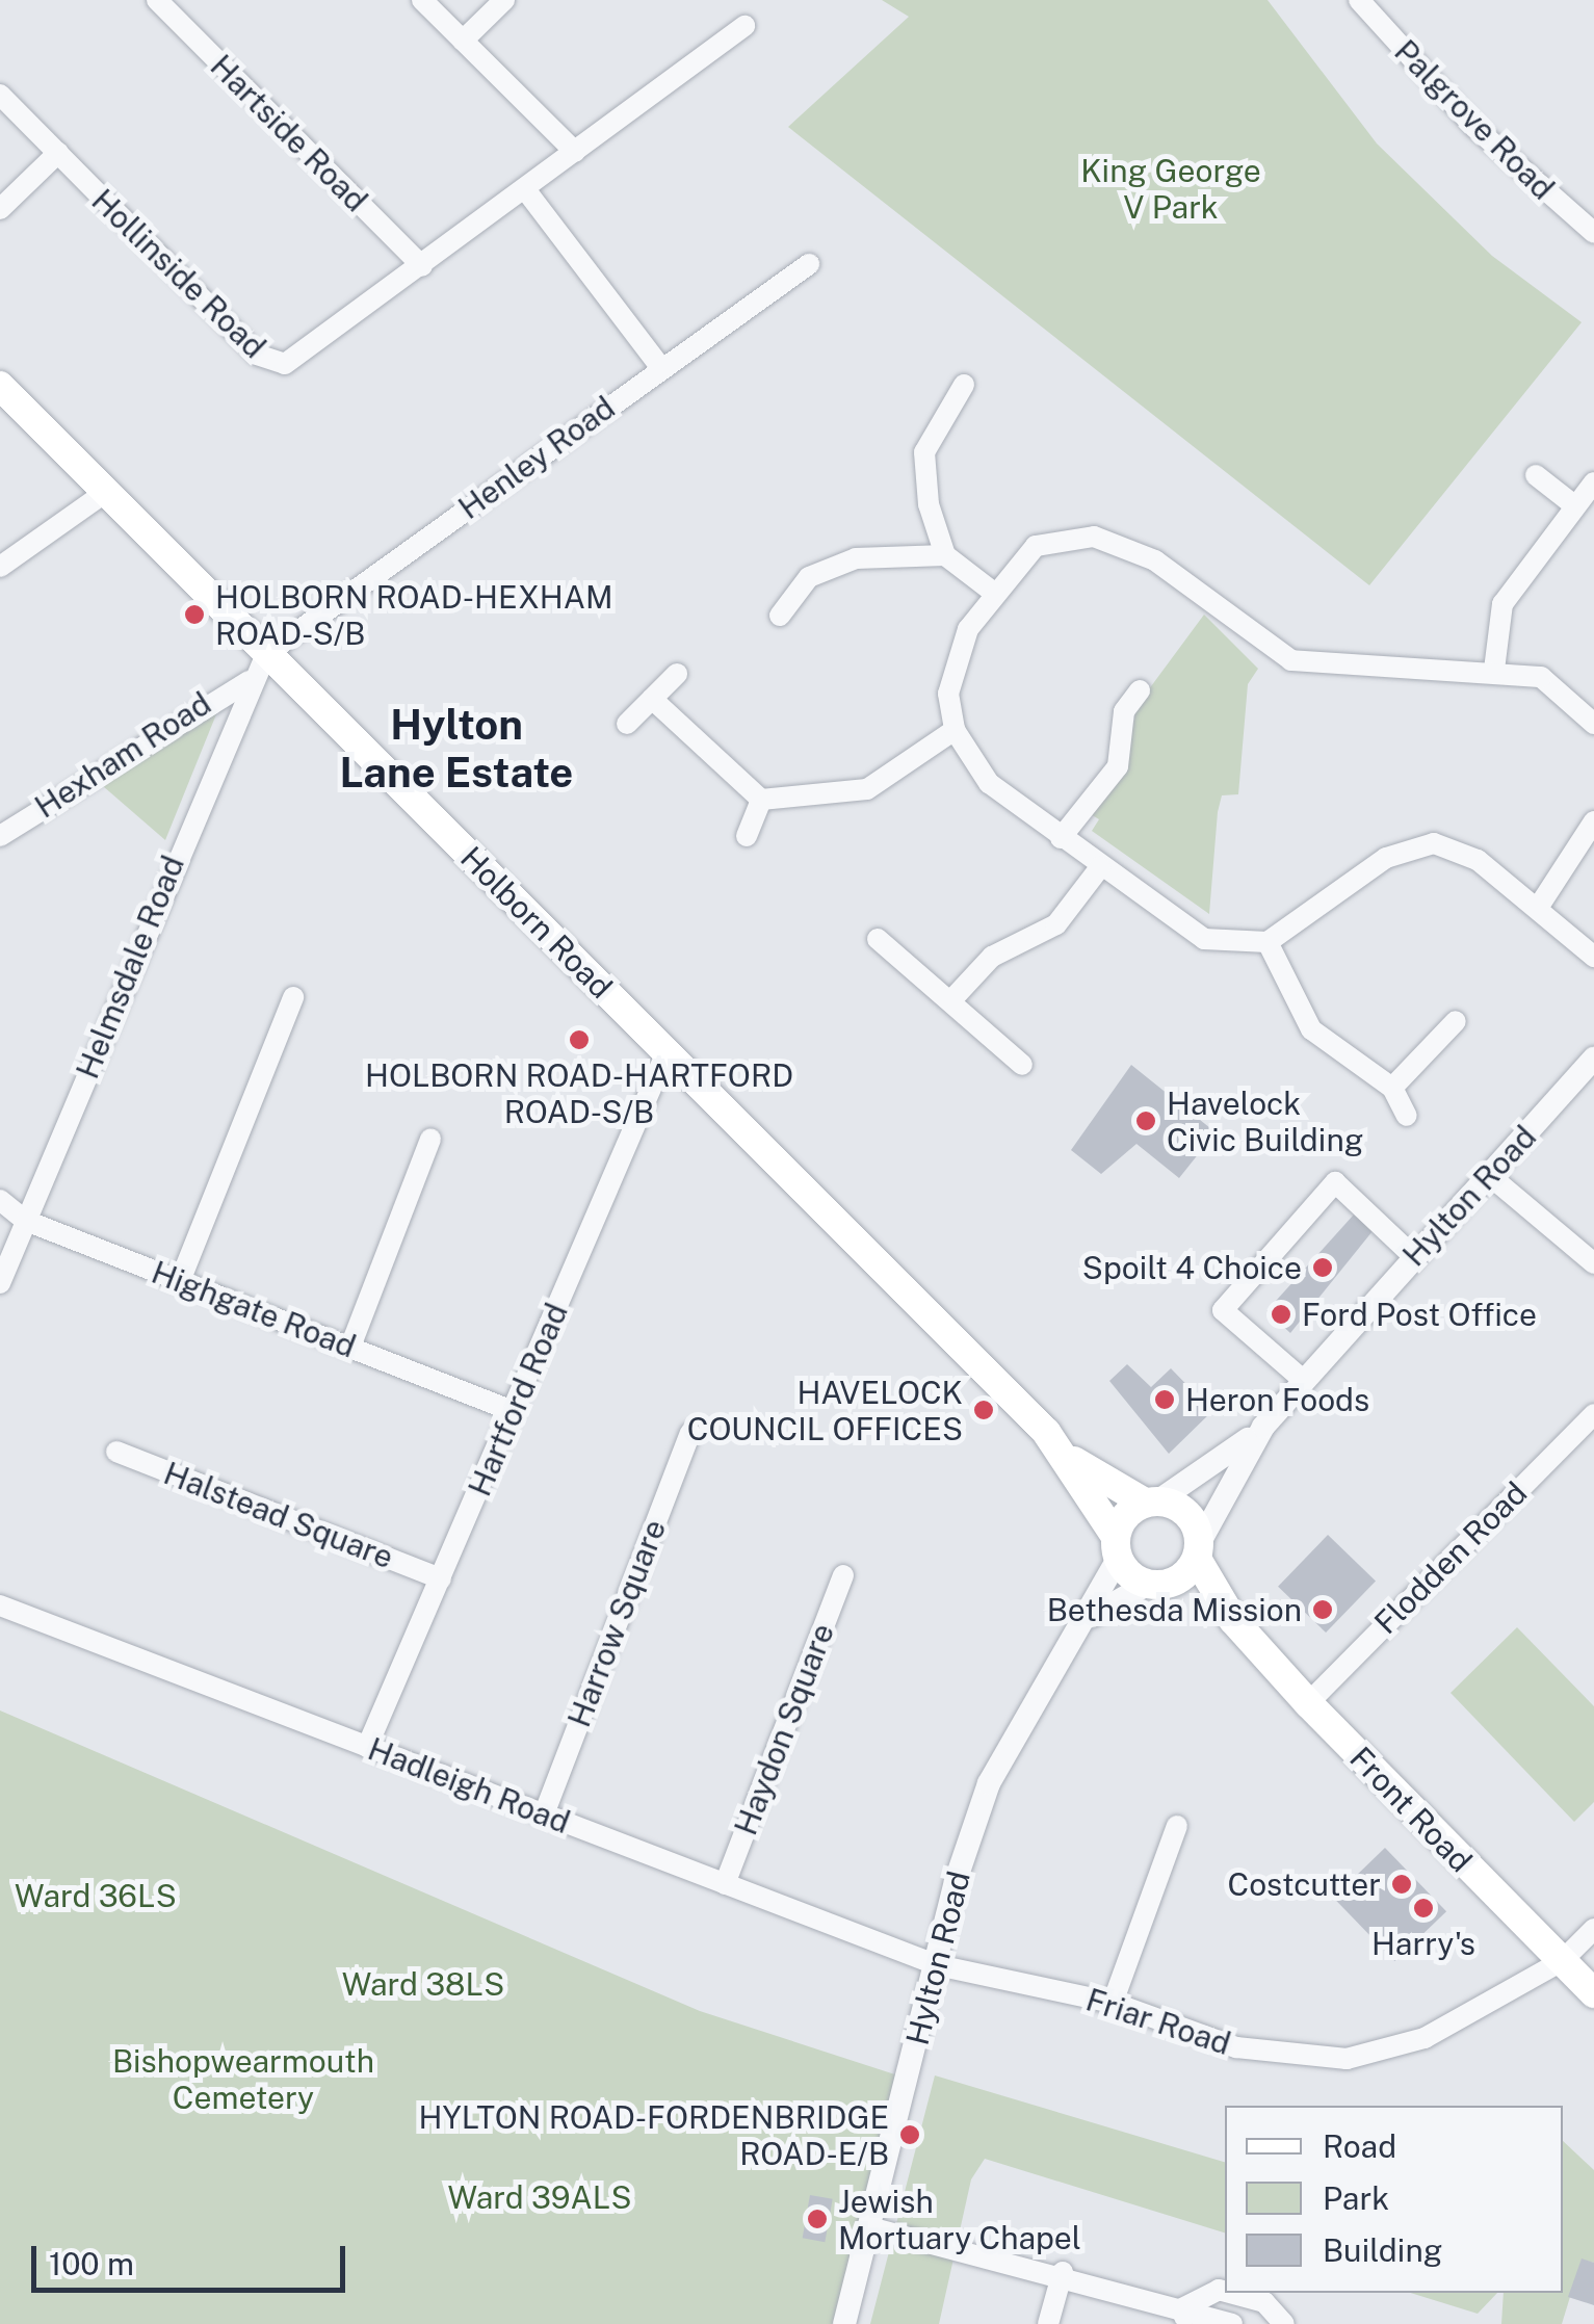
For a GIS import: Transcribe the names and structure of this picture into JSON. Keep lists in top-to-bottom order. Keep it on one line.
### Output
{"streets":{"main road":["Holborn Road","Front Road"],"street":["Palgrove Road","Hartside Road","Hollinside Road","Henley Road","Hexham Road","Helmsdale Road","Hylton Road","Highgate Road","Hartford Road","Halstead Square","Flodden Road","Harrow Square","Haydon Square","Hadleigh Road","Friar Road"]},"crossings":[["Hartside Road","Hollinside Road"],["Henley Road","Holborn Road"],["Henley Road","Helmsdale Road"],["Hexham Road","Helmsdale Road"],["Holborn Road","Helmsdale Road"],["Holborn Road","Hylton Road"],["Holborn Road","Hartford Road"],["Holborn Road","Front Road"],["Helmsdale Road","Highgate Road"],["Hylton Road","Hadleigh Road"],["Hylton Road","Front Road"],["Hylton Road","Friar Road"],["Highgate Road","Hartford Road"],["Hartford Road","Halstead Square"],["Hartford Road","Hadleigh Road"],["Flodden Road","Front Road"],["Harrow Square","Hadleigh Road"],["Haydon Square","Hadleigh Road"],["Hadleigh Road","Friar Road"],["Front Road","Friar Road"]],"districts":["Hylton Lane Estate"],"parks":["King George V Park","Ward 36LS","Ward 38LS","Bishopwearmouth Cemetery","Ward 39ALS"],"places":["HOLBORN ROAD-HEXHAM ROAD-S/B","HOLBORN ROAD-HARTFORD ROAD-S/B","Havelock Civic Building","Spoilt 4 Choice","Ford Post Office","Heron Foods","HAVELOCK COUNCIL OFFICES","Bethesda Mission","Costcutter","Harry's","HYLTON ROAD-FORDENBRIDGE ROAD-E/B","Jewish Mortuary Chapel"],"legend":["Road","Park","Building"],"scale_bar":"100 m"}
